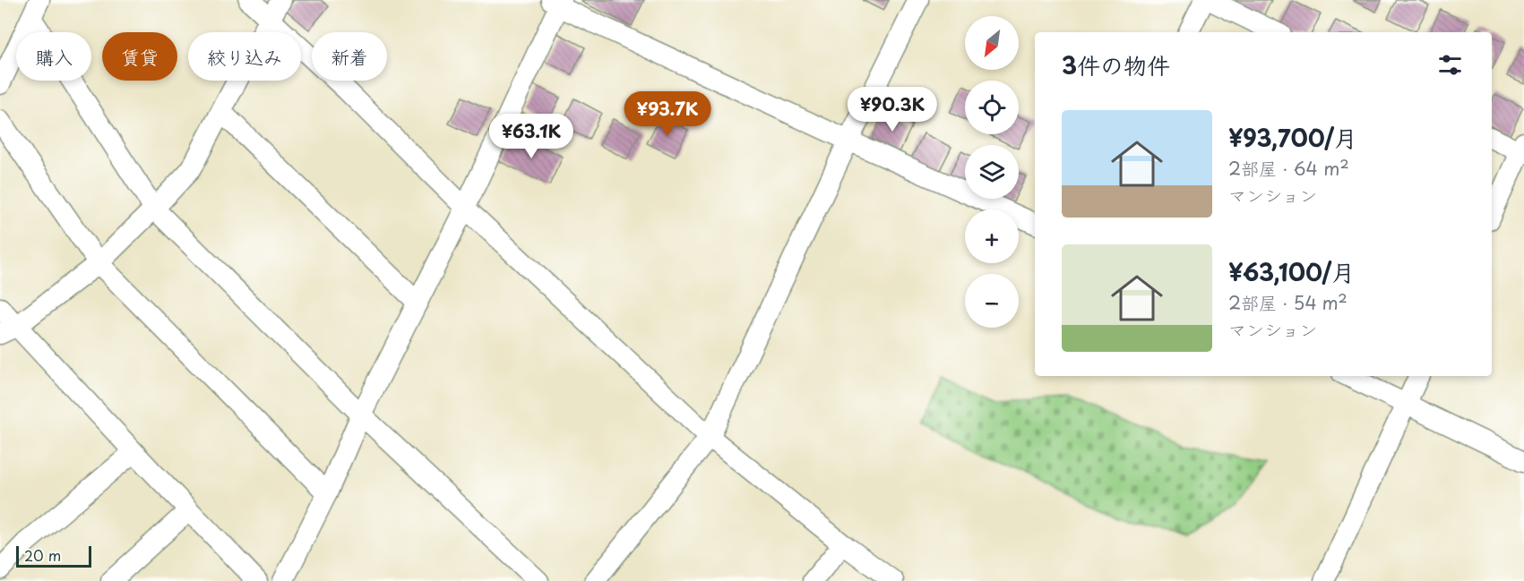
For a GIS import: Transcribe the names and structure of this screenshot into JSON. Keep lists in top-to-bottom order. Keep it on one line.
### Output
{"scale_bar":"20 m","north":"bottom left","page":{"map_buttons":["+","−"],"chip":["購入","賃貸","絞り込み","新着"],"heading":"3件の物件","price":["¥90.3K","¥93.7K","¥63.1K"],"list":[{"name":"¥93,700/月","note":"2部屋 · 64 m² · マンション"},{"name":"¥63,100/月","note":"2部屋 · 54 m² · マンション"}],"scale":"20 m"}}
